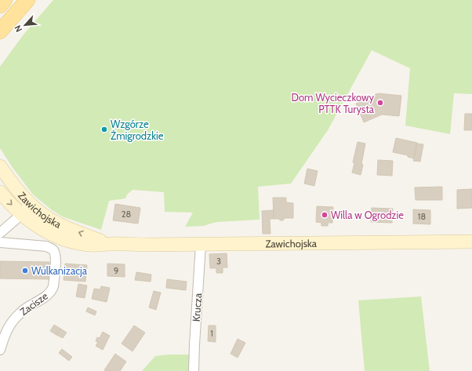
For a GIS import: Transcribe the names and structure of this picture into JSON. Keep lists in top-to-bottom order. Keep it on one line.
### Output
{"streets":{"street":["Zawichojska","Zacisze","Krucza"]},"crossings":[["Zawichojska","Krucza"]],"places":["Dom Wycieczkowy PTTK Turysta","Wzgórze Żmigrodzkie","Willa w Ogrodzie","Wulkanizacja"],"house_numbers":["28","18","3","9","1"],"north":"bottom left"}
